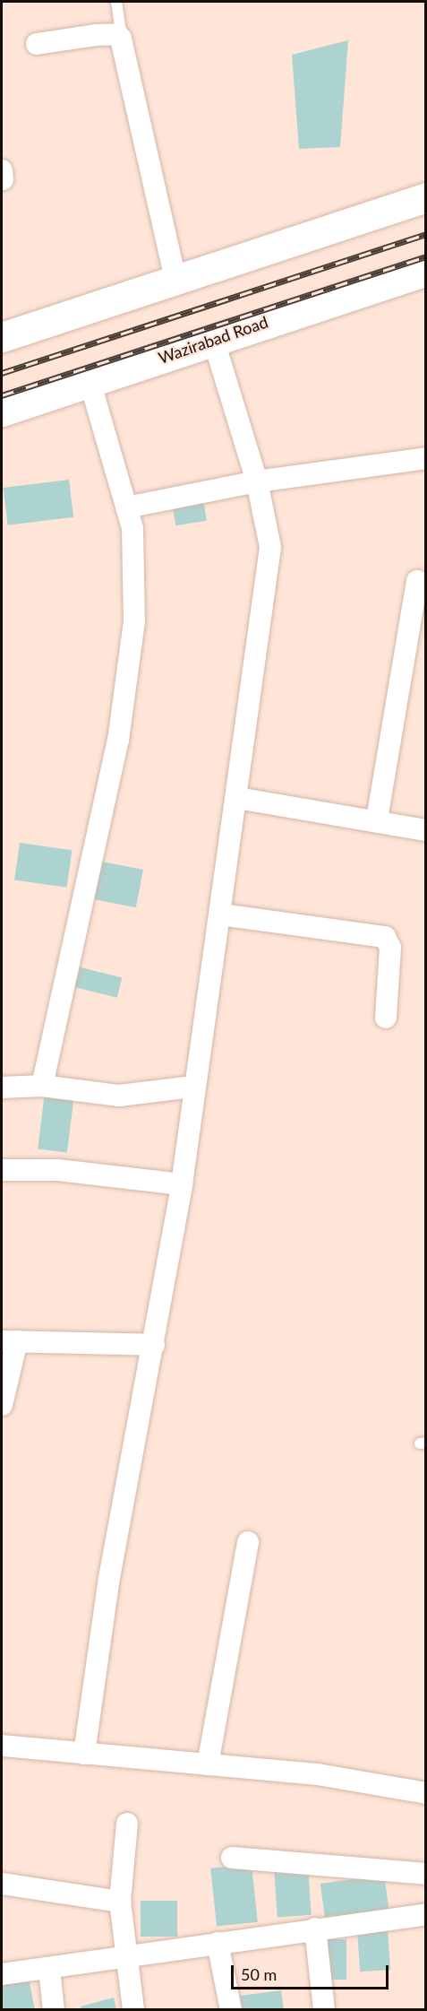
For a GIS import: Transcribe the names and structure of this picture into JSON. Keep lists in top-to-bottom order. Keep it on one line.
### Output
{"streets":{"highway":["Wazirabad Road"]},"scale_bar":"50 m"}
